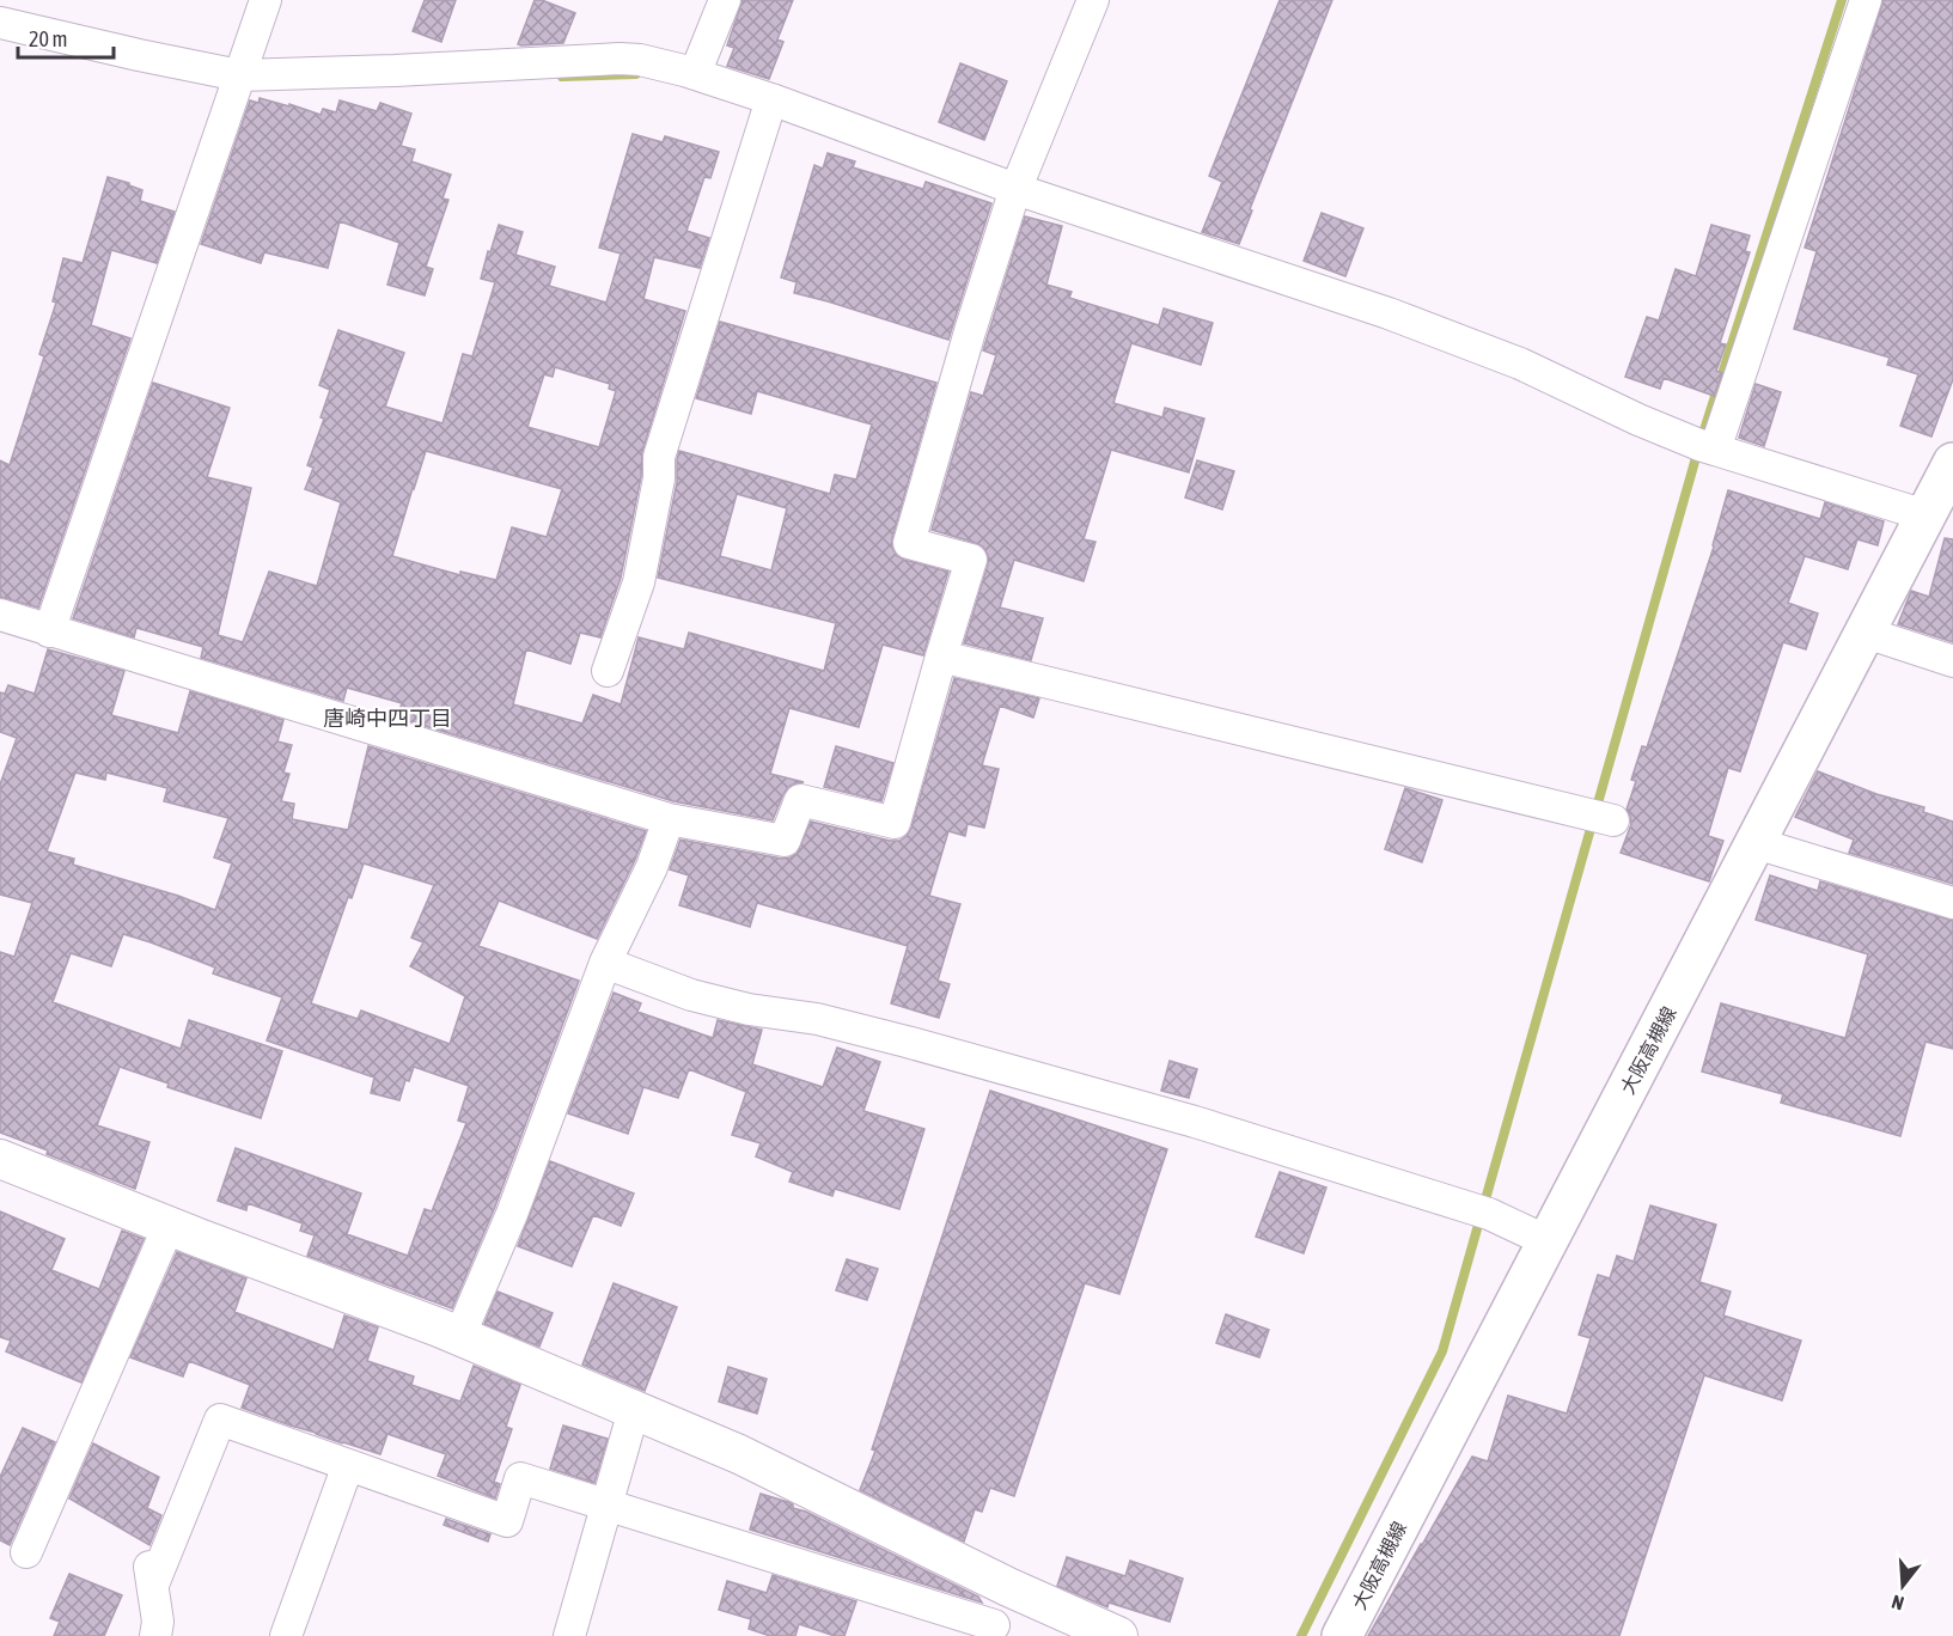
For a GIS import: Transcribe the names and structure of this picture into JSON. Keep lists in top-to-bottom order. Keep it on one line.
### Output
{"streets":{"main road":["大阪高槻線"]},"districts":["唐崎中四丁目"],"scale_bar":"20 m","north":"bottom"}
